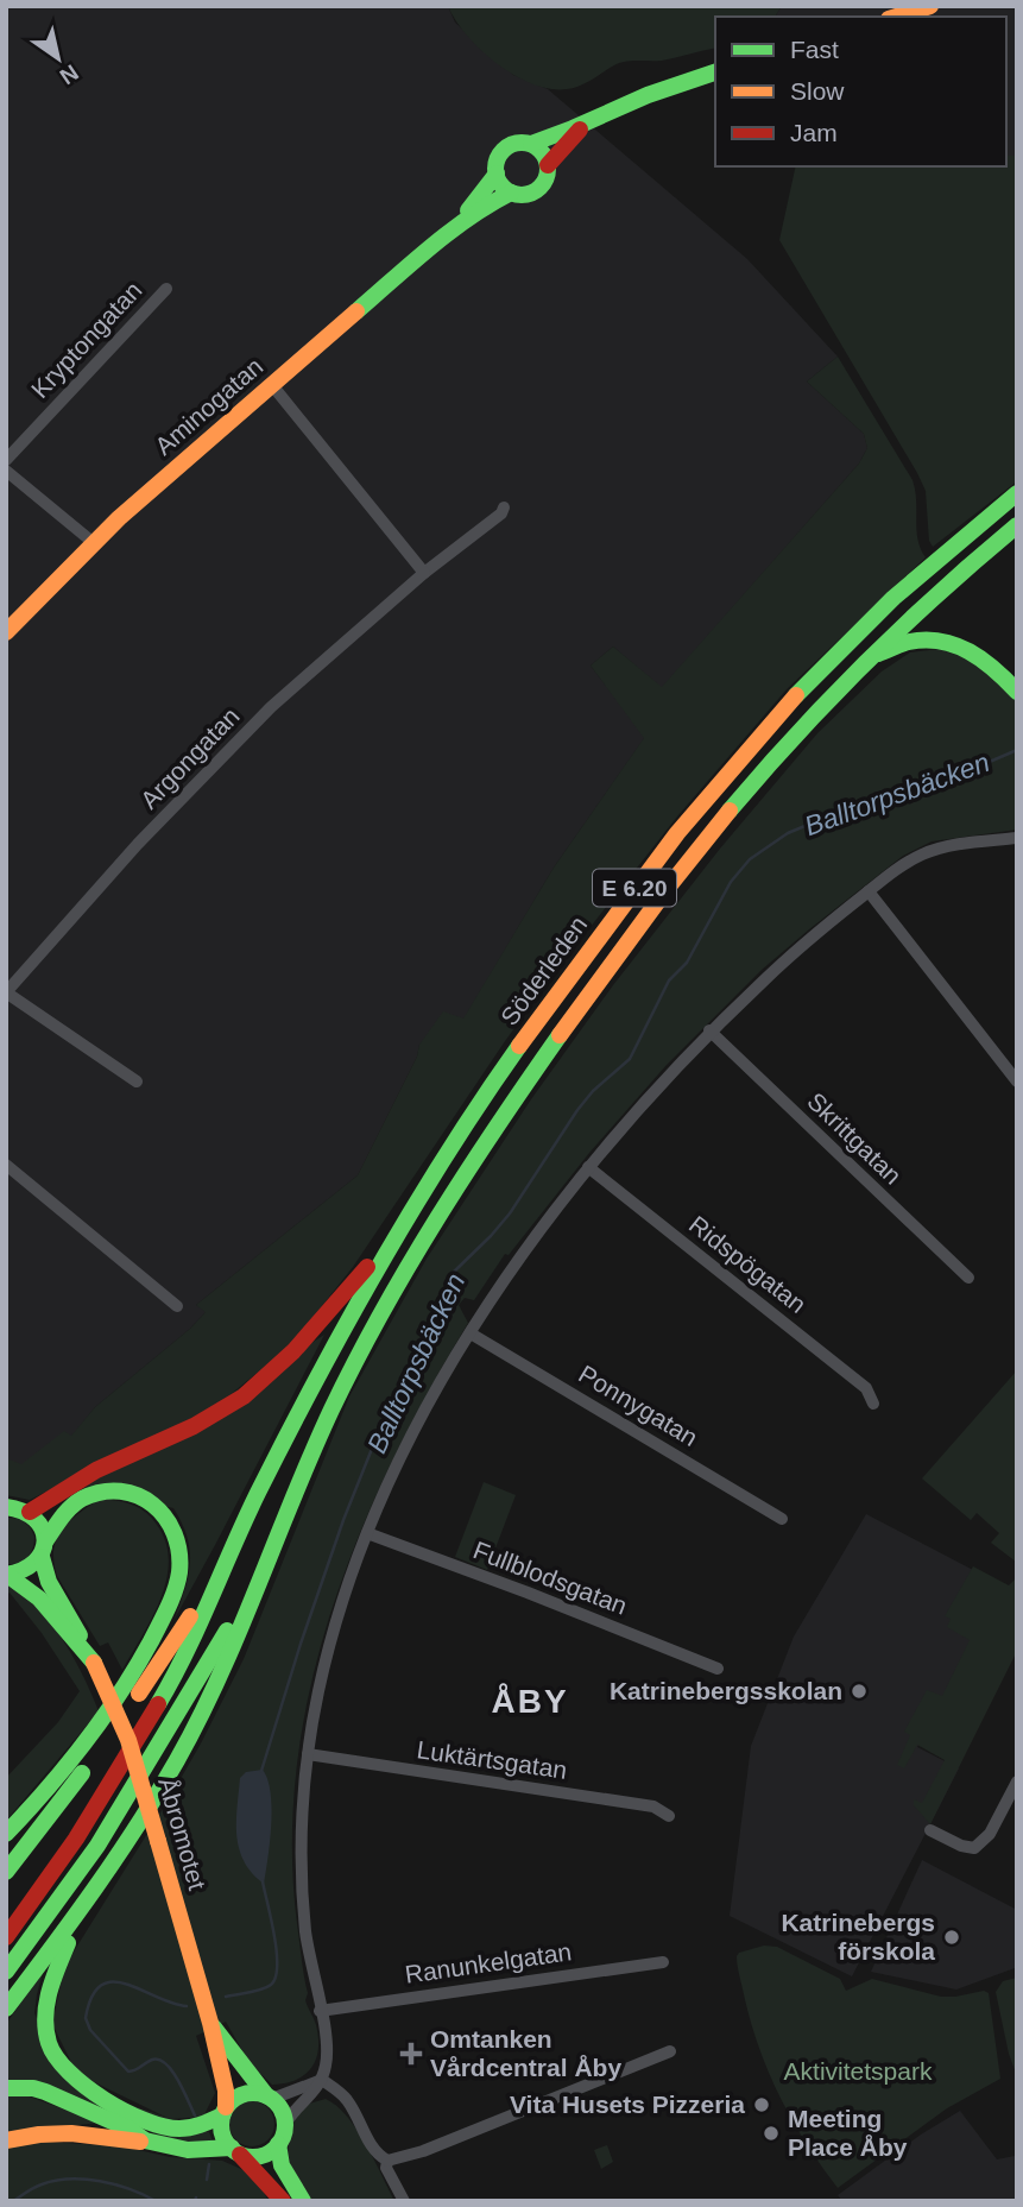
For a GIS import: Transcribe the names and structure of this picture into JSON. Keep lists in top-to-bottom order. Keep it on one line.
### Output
{"streets":{"main road":["Aminogatan","E 6.20","Söderleden","Åbromotet"],"street":["Kryptongatan","Argongatan","Skrittgatan","Ridspögatan","Ponnygatan","Fullblodsgatan","Luktärtsgatan","Ranunkelgatan"]},"districts":["ÅBY"],"water":["Balltorpsbäcken"],"parks":["Aktivitetspark"],"places":{"other":["Katrinebergsskolan","Katrinebergs förskola","Vita Husets Pizzeria","Meeting Place Åby"],"health":["Omtanken Vårdcentral Åby"]},"legend":["Fast","Slow","Jam"],"north":"bottom right"}
